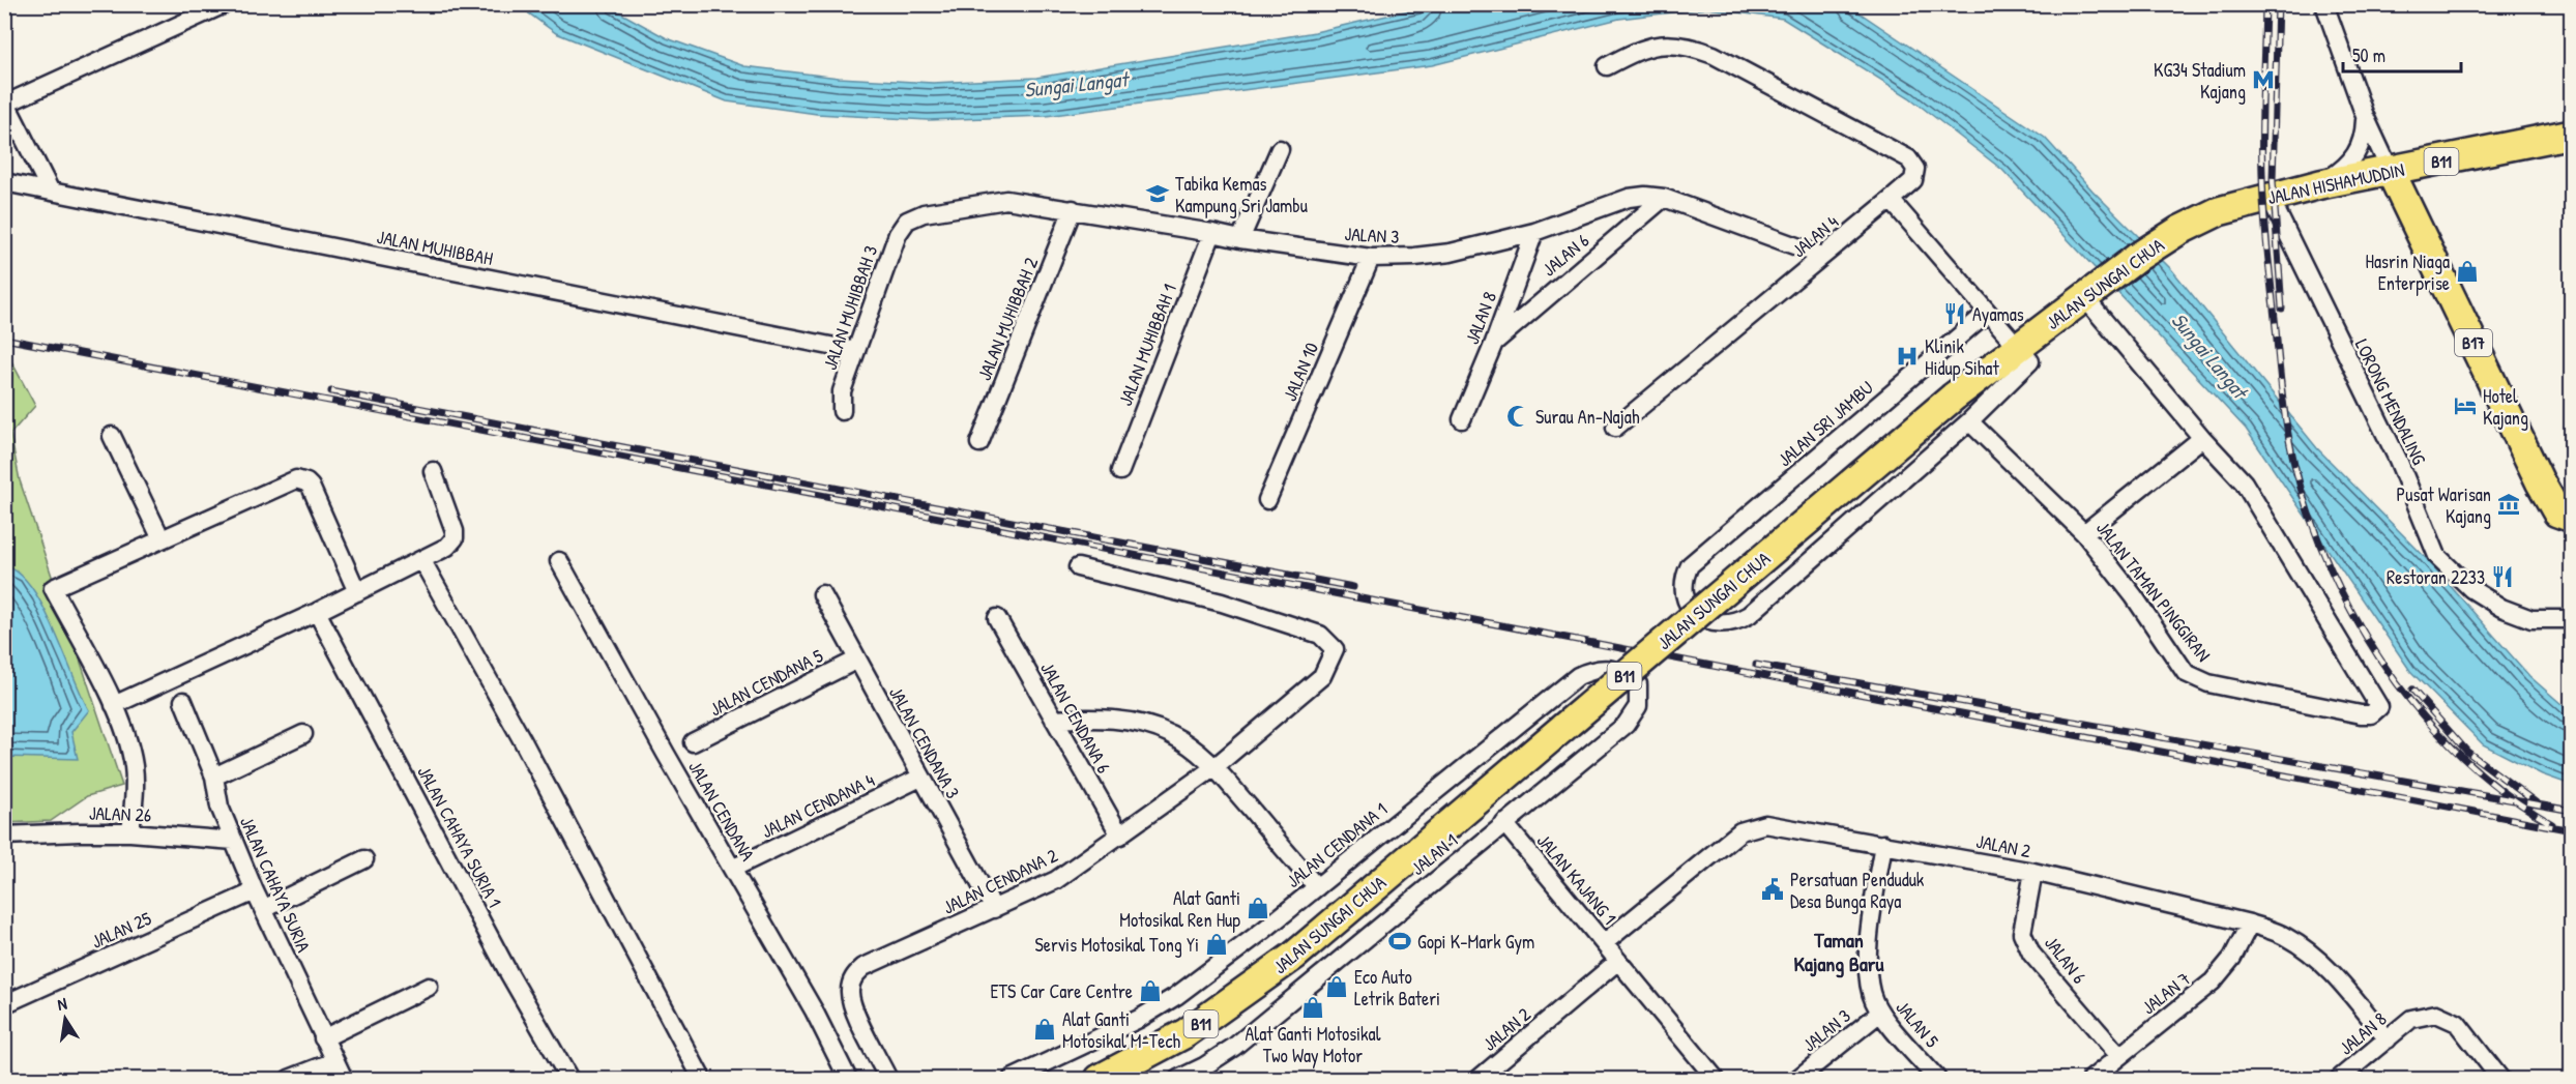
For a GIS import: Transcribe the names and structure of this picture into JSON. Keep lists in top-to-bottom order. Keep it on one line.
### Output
{"streets":{"main road":["B11","JALAN HISHAMUDDIN","JALAN SUNGAI CHUA","B17"],"street":["JALAN 3","JALAN 4","JALAN MUHIBBAH","JALAN 6","JALAN MUHIBBAH 3","JALAN 8","JALAN MUHIBBAH 2","JALAN MUHIBBAH 1","JALAN 10","LORONG MENDALING","JALAN SRI JAMBU","JALAN TAMAN PINGGIRAN","JALAN CENDANA 5","JALAN CENDANA 6","JALAN CENDANA 3","JALAN CENDANA 4","JALAN CENDANA","JALAN 26","JALAN CAHAYA SURIA 1","JALAN CENDANA 1","JALAN 2","JALAN 1","JALAN KAJANG 1","JALAN CENDANA 2","JALAN CAHAYA SURIA","JALAN 25","JALAN 7","JALAN 5"]},"crossings":[["JALAN HISHAMUDDIN","JALAN SUNGAI CHUA"],["JALAN HISHAMUDDIN","B17"],["JALAN HISHAMUDDIN","LORONG MENDALING"],["JALAN 3","JALAN 4"],["JALAN 3","JALAN 6"],["JALAN 3","JALAN MUHIBBAH 3"],["JALAN 3","JALAN 8"],["JALAN 3","JALAN MUHIBBAH 2"],["JALAN 3","JALAN MUHIBBAH 1"],["JALAN 3","JALAN 10"],["JALAN 3","JALAN 5"],["JALAN MUHIBBAH","JALAN MUHIBBAH 3"],["JALAN 6","JALAN 8"],["JALAN 6","JALAN 2"],["JALAN 6","JALAN 7"],["JALAN 8","JALAN 2"],["JALAN SRI JAMBU","JALAN TAMAN PINGGIRAN"],["JALAN CENDANA 5","JALAN CENDANA 3"],["JALAN CENDANA 6","JALAN CENDANA 2"],["JALAN CENDANA 3","JALAN CENDANA 4"],["JALAN CENDANA 3","JALAN CENDANA 2"],["JALAN CENDANA 4","JALAN CENDANA"],["JALAN 26","JALAN CAHAYA SURIA"],["JALAN CENDANA 1","JALAN 1"],["JALAN 2","JALAN KAJANG 1"],["JALAN 2","JALAN 7"],["JALAN 2","JALAN 5"],["JALAN 1","JALAN KAJANG 1"],["JALAN CAHAYA SURIA","JALAN 25"]],"districts":["Taman Kajang Baru"],"water":["Sungai Langat"],"places":{"metro station":["KG34 Stadium Kajang"],"school or university":["Tabika Kemas Kampung Sri Jambu"],"shop":["Hasrin Niaga Enterprise","Alat Ganti Motosikal Ren Hup","Servis Motosikal Tong Yi","Eco Auto Letrik Bateri","ETS Car Care Centre","Alat Ganti Motosikal Two Way Motor","Alat Ganti Motosikal M-Tech"],"restaurant":["Ayamas","Restoran 2233"],"hospital":["Klinik Hidup Sihat"],"hotel":["Hotel Kajang"],"mosque":["Surau An-Najah"],"museum":["Pusat Warisan Kajang"],"public building":["Persatuan Penduduk Desa Bunga Raya"],"sports":["Gopi K-Mark Gym"]},"scale_bar":"50 m","north":"top"}
